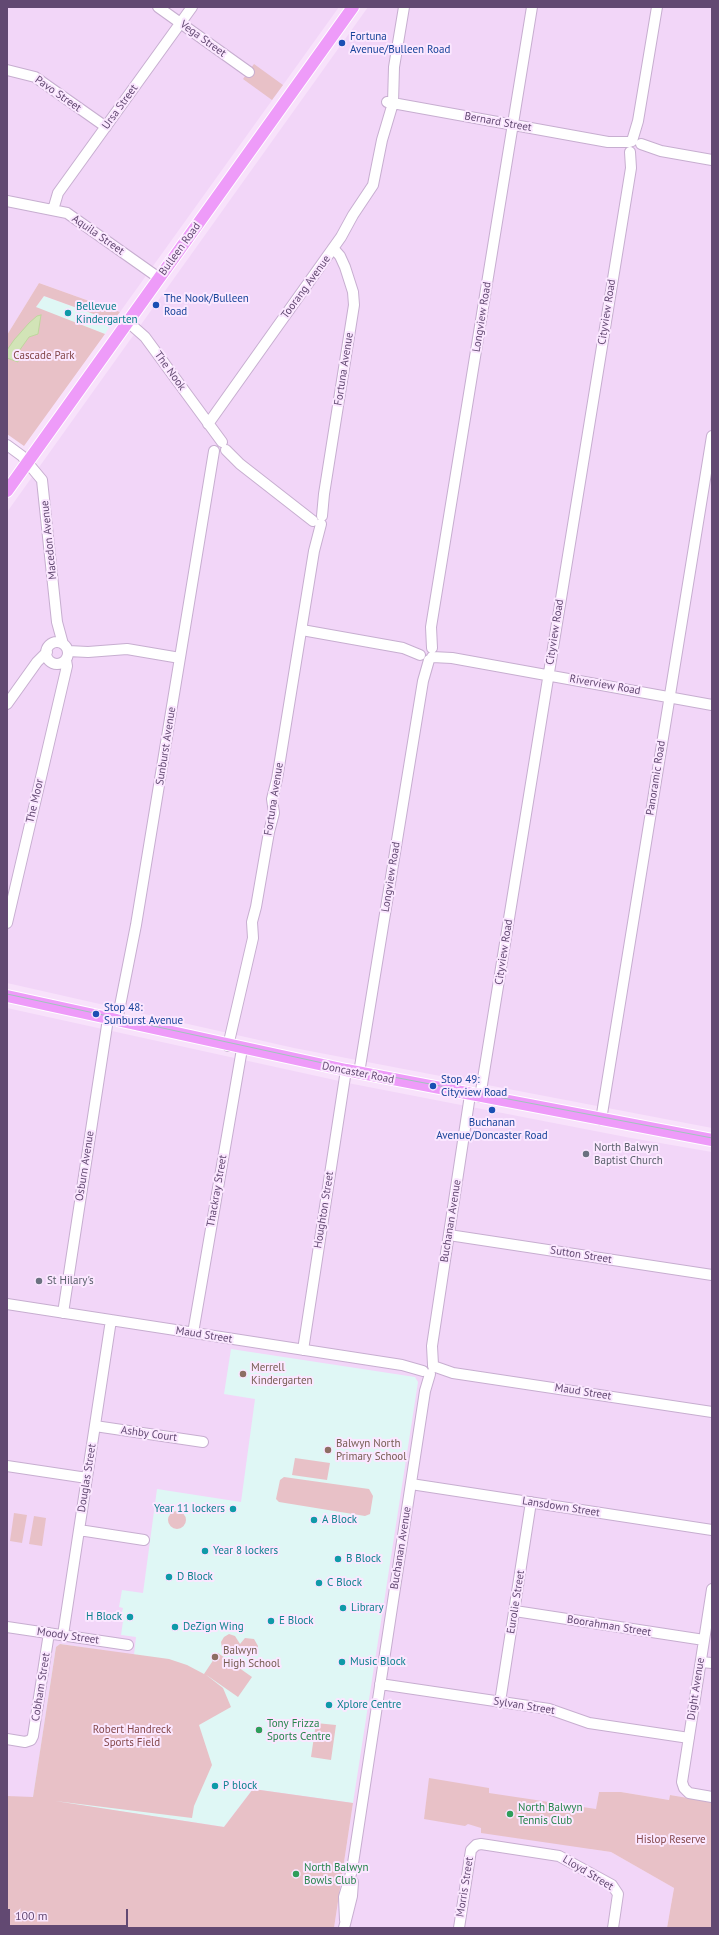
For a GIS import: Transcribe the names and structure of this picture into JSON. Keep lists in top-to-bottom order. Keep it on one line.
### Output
{"streets":{"main road":["Bulleen Road","Doncaster Road"],"street":["Vega Street","Pavo Street","Ursa Street","Bernard Street","Aquila Street","Toorang Avenue","Cityview Road","Longview Road","Fortuna Avenue","The Nook","Macedon Avenue","Riverview Road","Sunburst Avenue","Panoramic Road","The Moor","Osburn Avenue","Thackray Street","Houghton Street","Buchanan Avenue","Sutton Street","Maud Street","Ashby Court","Douglas Street","Lansdown Street","Eurolie Street","Boorahman Street","Moody Street","Cobham Street","Dight Avenue","Sylvan Street","Lloyd Street","Morris Street"]},"crossings":[["Vega Street","Ursa Street"],["Pavo Street","Ursa Street"],["Ursa Street","Aquila Street"],["Bernard Street","Toorang Avenue"],["Bernard Street","Cityview Road"],["Bernard Street","Longview Road"],["Aquila Street","Bulleen Road"],["Bulleen Road","The Nook"],["Bulleen Road","Macedon Avenue"],["Toorang Avenue","Fortuna Avenue"],["Toorang Avenue","The Nook"],["Cityview Road","Riverview Road"],["Cityview Road","Doncaster Road"],["Cityview Road","Buchanan Avenue"],["Longview Road","Riverview Road"],["Longview Road","Doncaster Road"],["Fortuna Avenue","The Nook"],["Fortuna Avenue","Riverview Road"],["Fortuna Avenue","Doncaster Road"],["The Nook","Sunburst Avenue"],["Macedon Avenue","The Moor"],["Riverview Road","Panoramic Road"],["Sunburst Avenue","Doncaster Road"],["Sunburst Avenue","Osburn Avenue"],["Panoramic Road","Doncaster Road"],["Doncaster Road","Osburn Avenue"],["Doncaster Road","Thackray Street"],["Doncaster Road","Houghton Street"],["Doncaster Road","Buchanan Avenue"],["Osburn Avenue","Maud Street"],["Thackray Street","Maud Street"],["Houghton Street","Maud Street"],["Buchanan Avenue","Sutton Street"],["Buchanan Avenue","Maud Street"],["Buchanan Avenue","Lansdown Street"],["Buchanan Avenue","Sylvan Street"],["Maud Street","Douglas Street"],["Ashby Court","Douglas Street"],["Douglas Street","Moody Street"],["Lansdown Street","Eurolie Street"],["Eurolie Street","Boorahman Street"],["Eurolie Street","Sylvan Street"],["Boorahman Street","Dight Avenue"],["Moody Street","Cobham Street"],["Dight Avenue","Sylvan Street"],["Lloyd Street","Morris Street"]],"parks":["Cascade Park","Robert Handreck Sports Field","Hislop Reserve"],"places":["Fortuna Avenue/Bulleen Road","The Nook/Bulleen Road","Bellevue Kindergarten","Stop 48: Sunburst Avenue","Stop 49: Cityview Road","Buchanan Avenue/Doncaster Road","North Balwyn Baptist Church","St Hilary's","Merrell Kindergarten","Balwyn North Primary School","Year 11 lockers","A Block","Year 8 lockers","B Block","D Block","C Block","Library","H Block","E Block","DeZign Wing","Balwyn High School","Music Block","Xplore Centre","Tony Frizza Sports Centre","P block","North Balwyn Tennis Club","North Balwyn Bowls Club"],"scale_bar":"100 m"}
